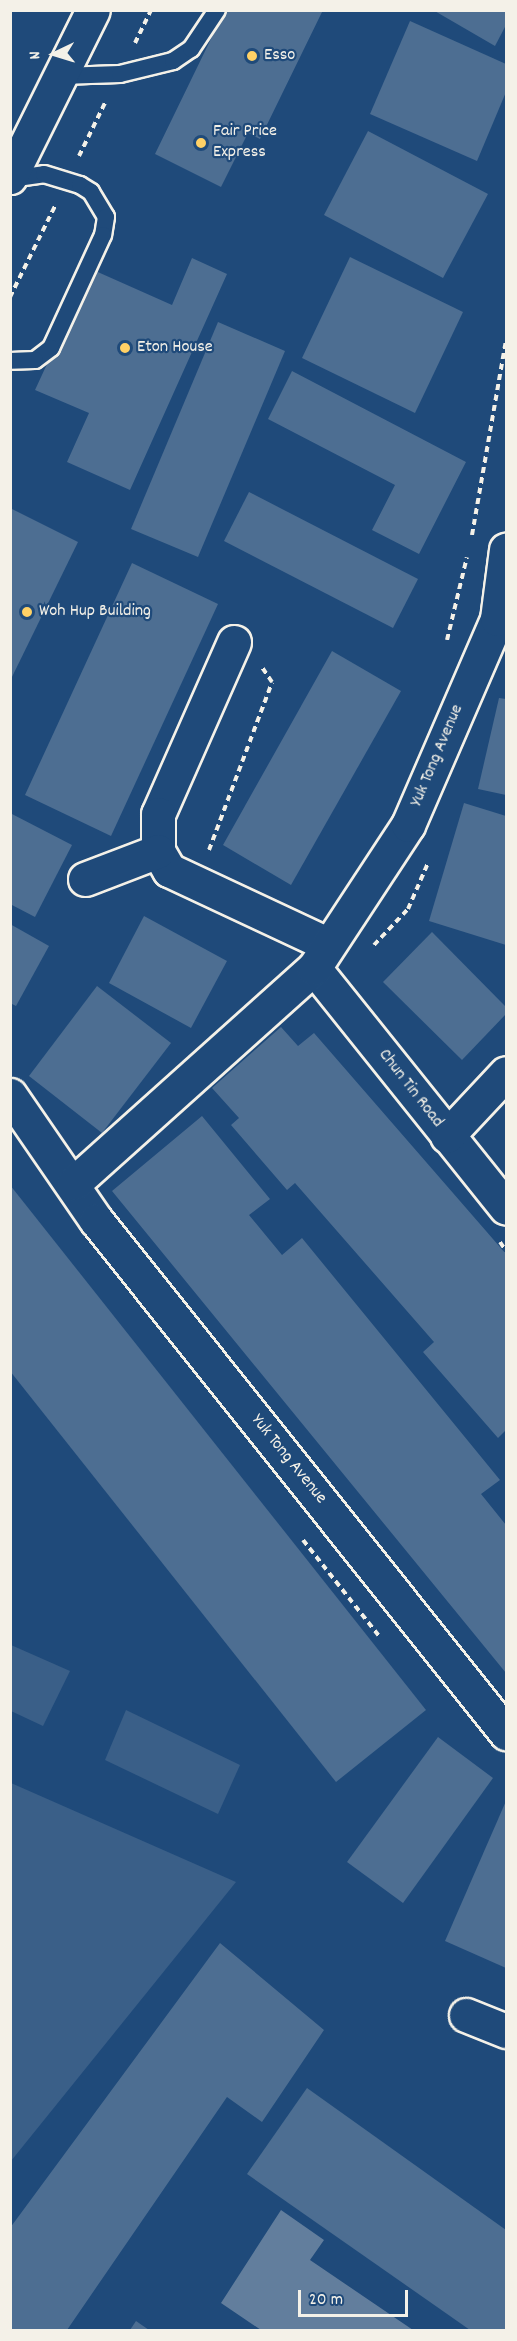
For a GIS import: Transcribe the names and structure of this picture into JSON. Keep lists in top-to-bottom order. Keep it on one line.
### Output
{"streets":{"main road":["Yuk Tong Avenue","Chun Tin Road"]},"crossings":[["Yuk Tong Avenue","Chun Tin Road"]],"places":["Esso","Fair Price Express","Eton House","Woh Hup Building"],"scale_bar":"20 m","north":"left"}
